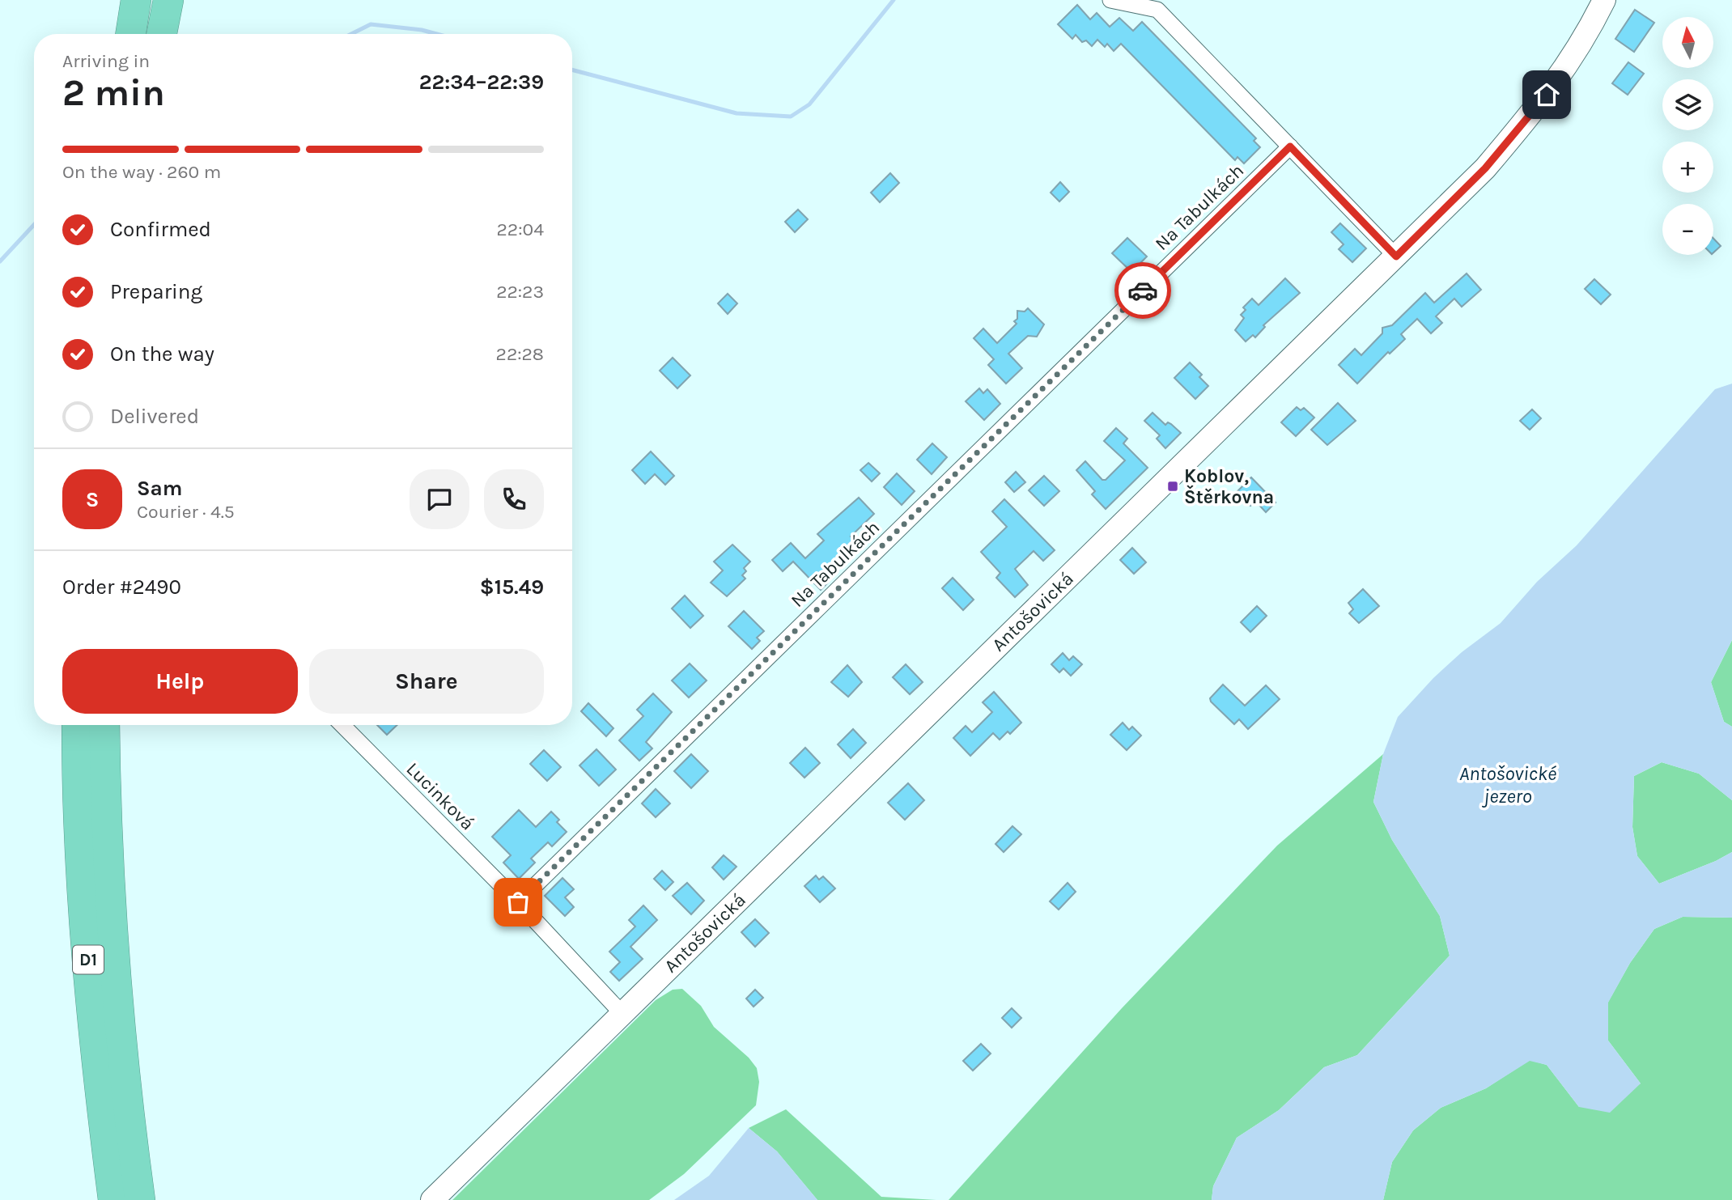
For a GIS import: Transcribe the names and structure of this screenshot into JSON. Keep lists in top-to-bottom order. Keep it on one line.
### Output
{"streets":{"highway":["D1"],"street":["Na Tabulkách","Antošovická","Lucinková"]},"crossings":[["Na Tabulkách","Lucinková"]],"water":["Antošovické jezero"],"places":{"transit":["Koblov, Štěrkovna"]},"north":"top","page":{"map_buttons":["+","−"],"heading":["2 min","Arriving in","22:34–22:39"],"panel":["Sam","Courier · 4.5","Order #2490","$15.49"],"bar":"On the way · 260 m","list":[["Confirmed","22:04"],["Preparing","22:23"],["On the way","22:28"],"Delivered"],"round":"S","buttons":["Help","Share"]}}
